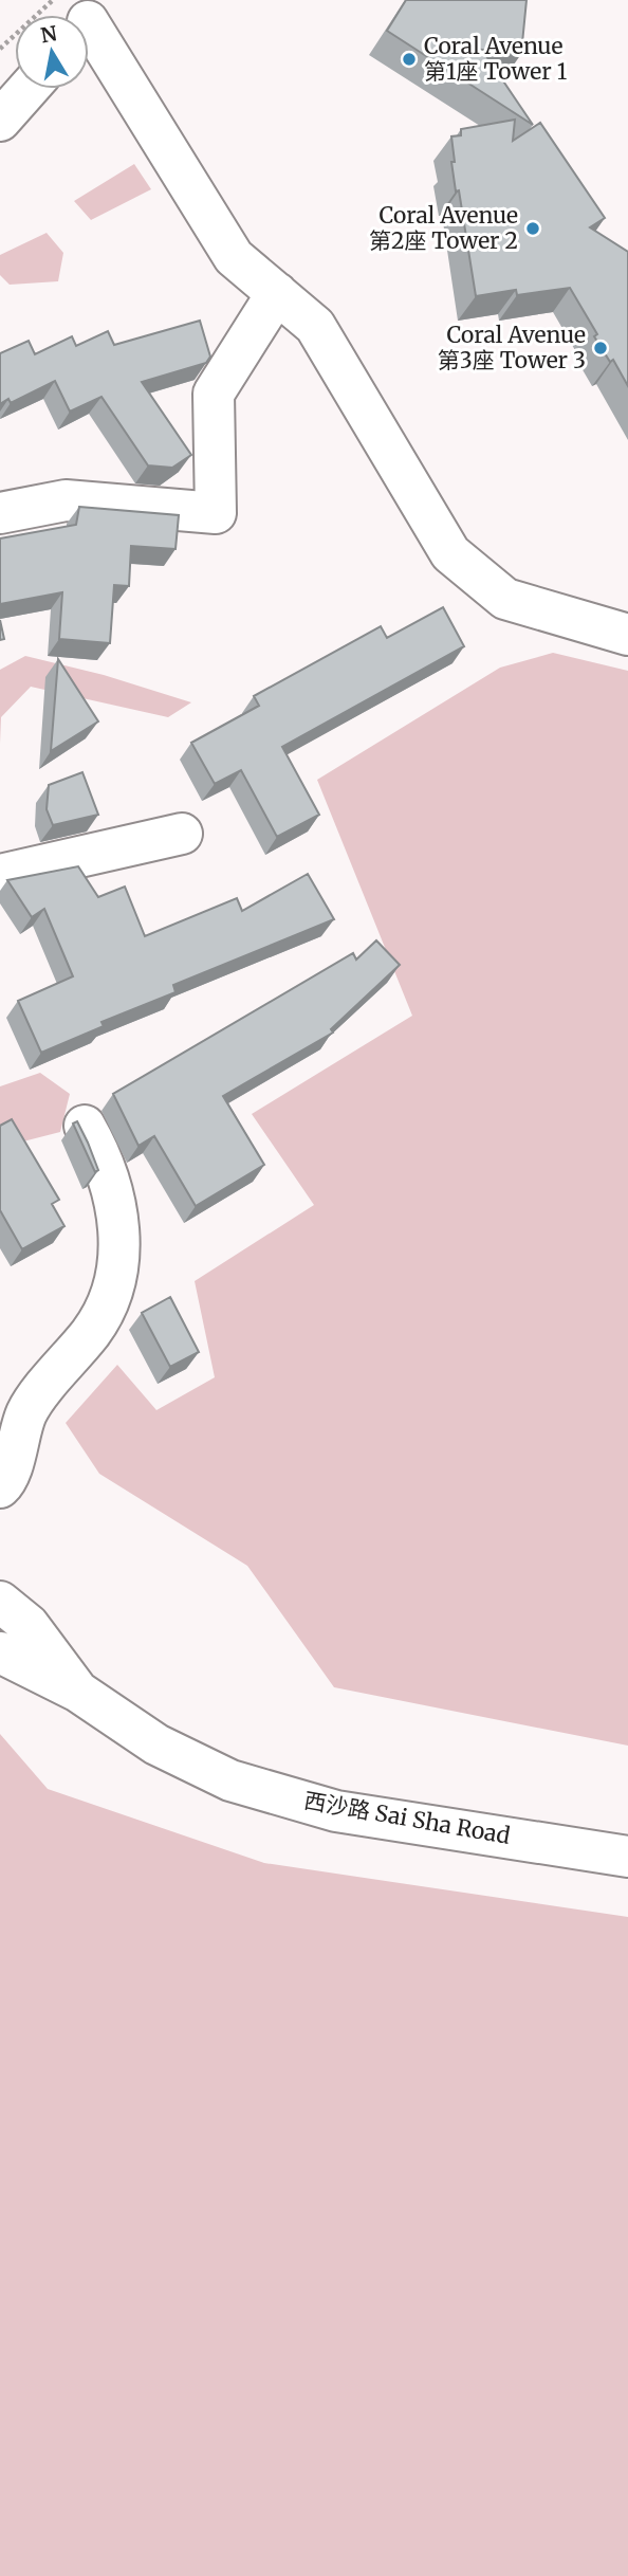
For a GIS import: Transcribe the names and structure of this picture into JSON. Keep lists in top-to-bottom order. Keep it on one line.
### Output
{"streets":{"street":["西沙路 Sai Sha Road"]},"places":["Coral Avenue 第1座 Tower 1","Coral Avenue 第2座 Tower 2","Coral Avenue 第3座 Tower 3"],"north":"top"}
